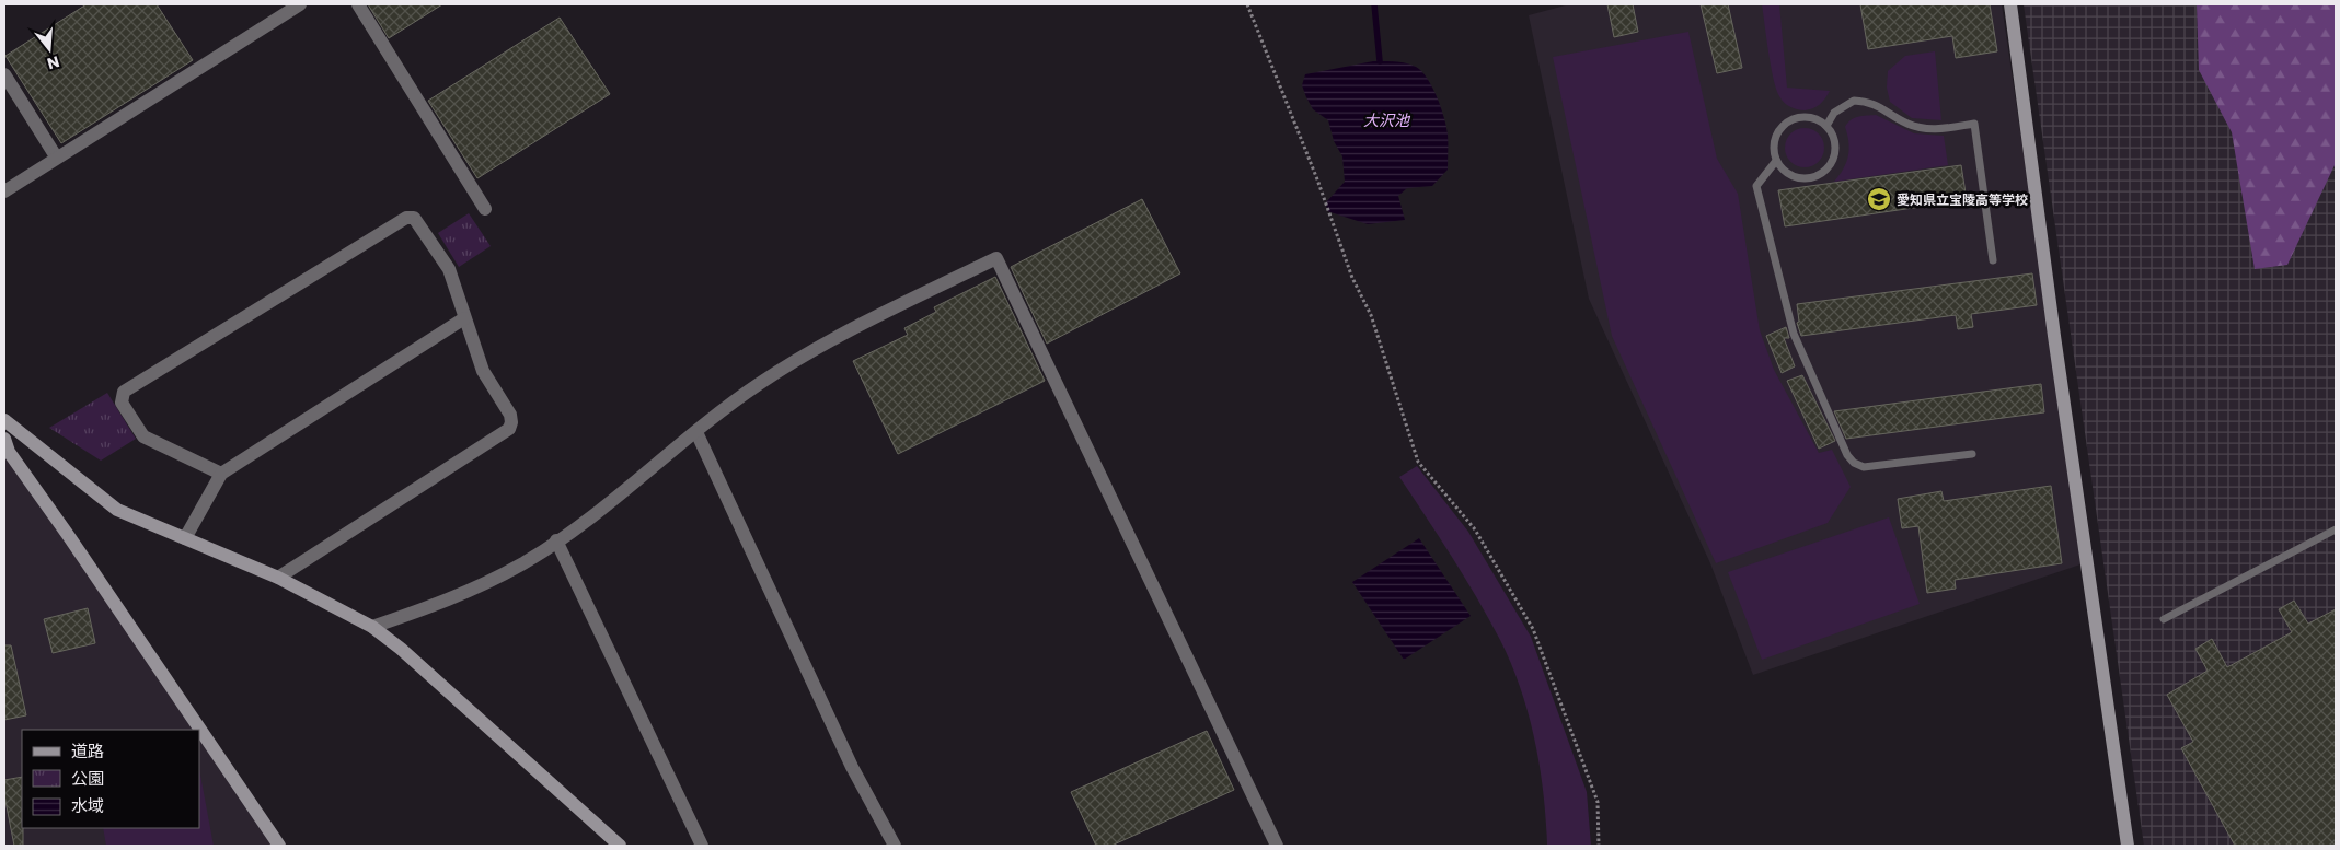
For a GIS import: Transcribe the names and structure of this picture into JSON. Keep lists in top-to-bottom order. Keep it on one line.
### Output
{"water":["大沢池"],"places":{"school or university":["愛知県立宝陵高等学校"]},"legend":["道路","公園","水域"],"north":"bottom"}
